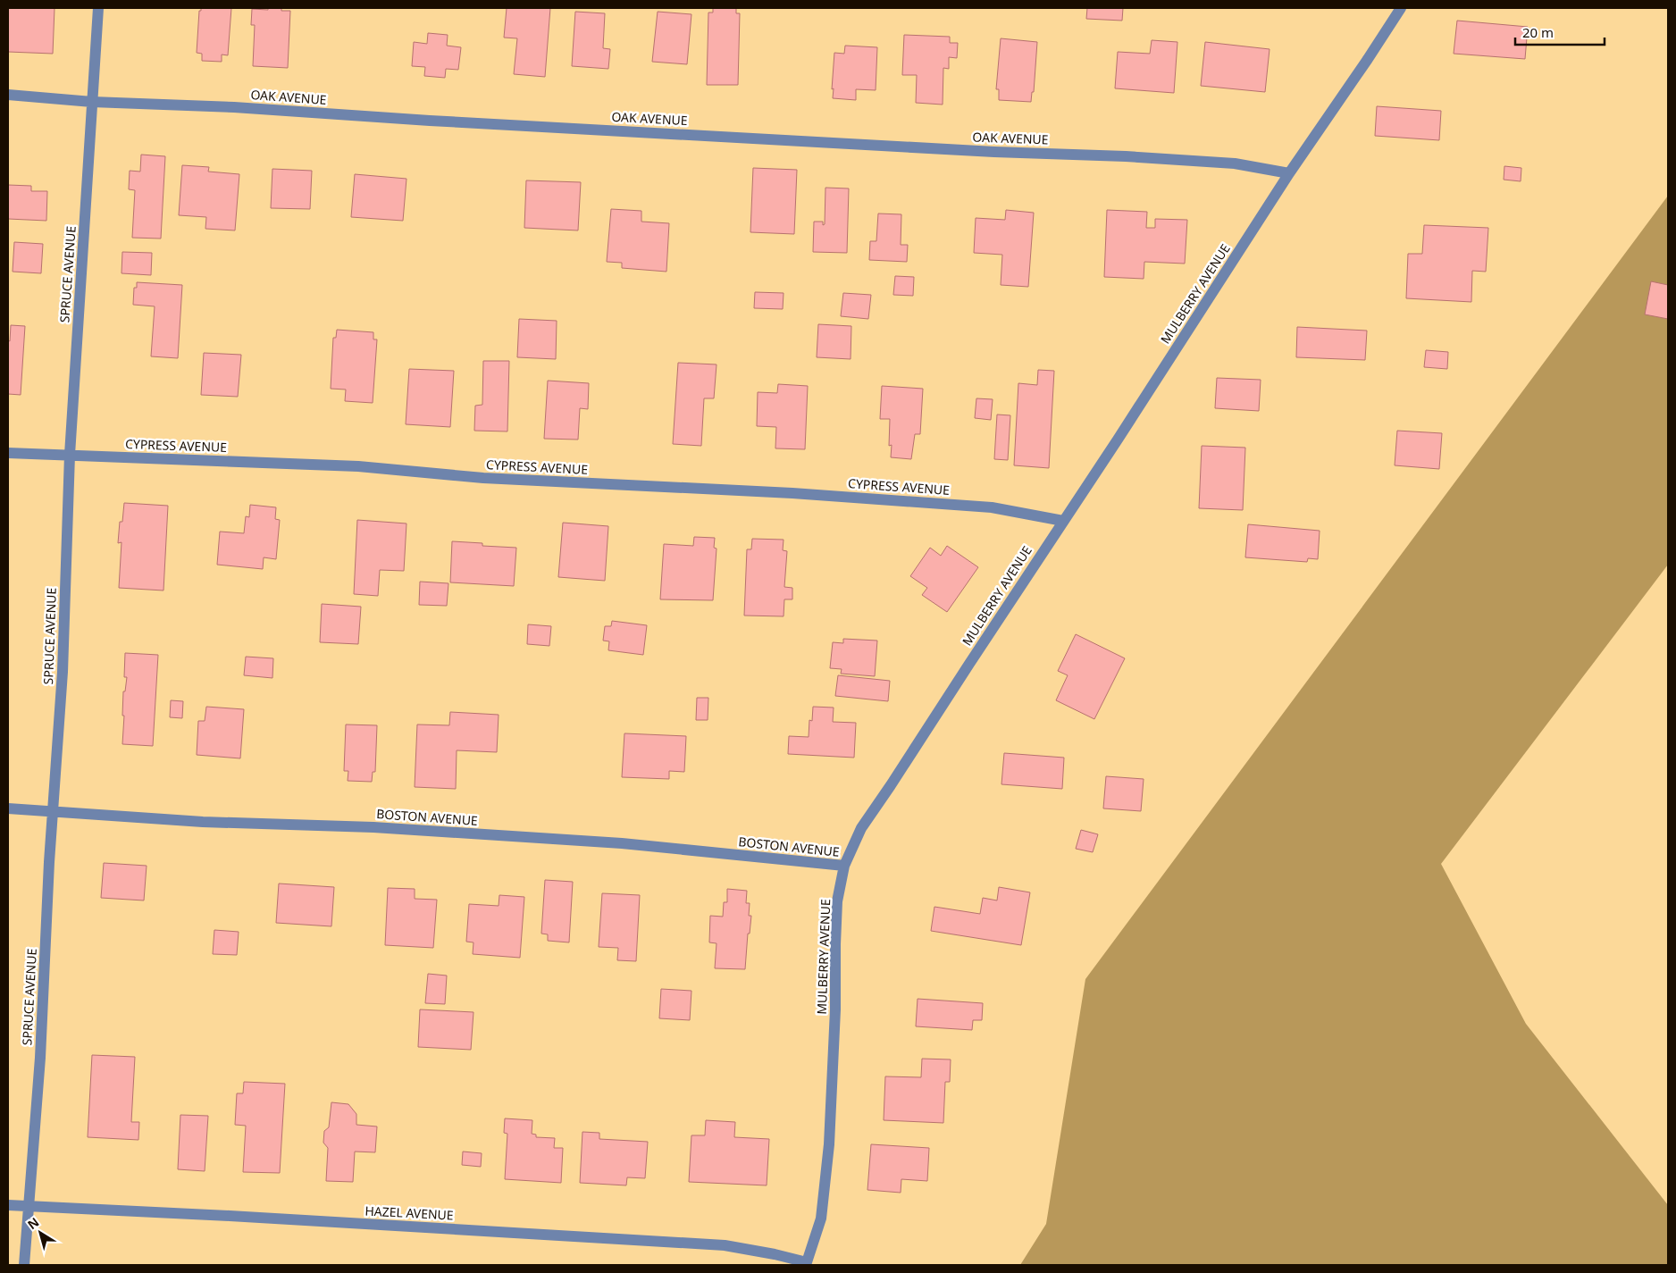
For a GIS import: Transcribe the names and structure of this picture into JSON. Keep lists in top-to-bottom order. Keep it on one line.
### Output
{"streets":{"street":["OAK AVENUE","SPRUCE AVENUE","MULBERRY AVENUE","CYPRESS AVENUE","BOSTON AVENUE","HAZEL AVENUE"]},"crossings":[["OAK AVENUE","SPRUCE AVENUE"],["OAK AVENUE","MULBERRY AVENUE"],["SPRUCE AVENUE","CYPRESS AVENUE"],["SPRUCE AVENUE","BOSTON AVENUE"],["SPRUCE AVENUE","HAZEL AVENUE"],["MULBERRY AVENUE","CYPRESS AVENUE"],["MULBERRY AVENUE","BOSTON AVENUE"],["MULBERRY AVENUE","HAZEL AVENUE"]],"scale_bar":"20 m","north":"top left"}
